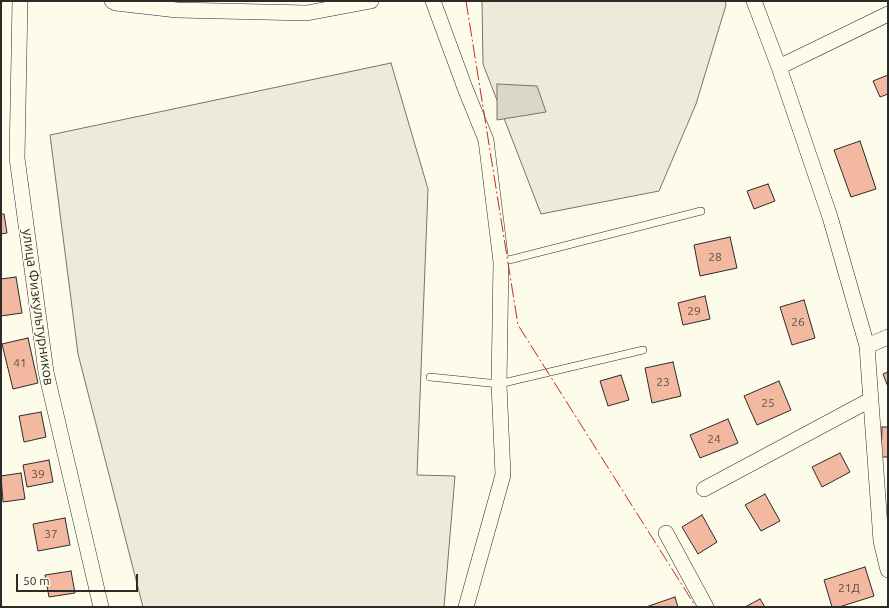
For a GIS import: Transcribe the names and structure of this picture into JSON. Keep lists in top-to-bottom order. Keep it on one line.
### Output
{"streets":{"street":["улица Физкультурников"]},"house_numbers":["28","29","26","41","23","25","24","39","37","21Д"],"scale_bar":"50 m"}
